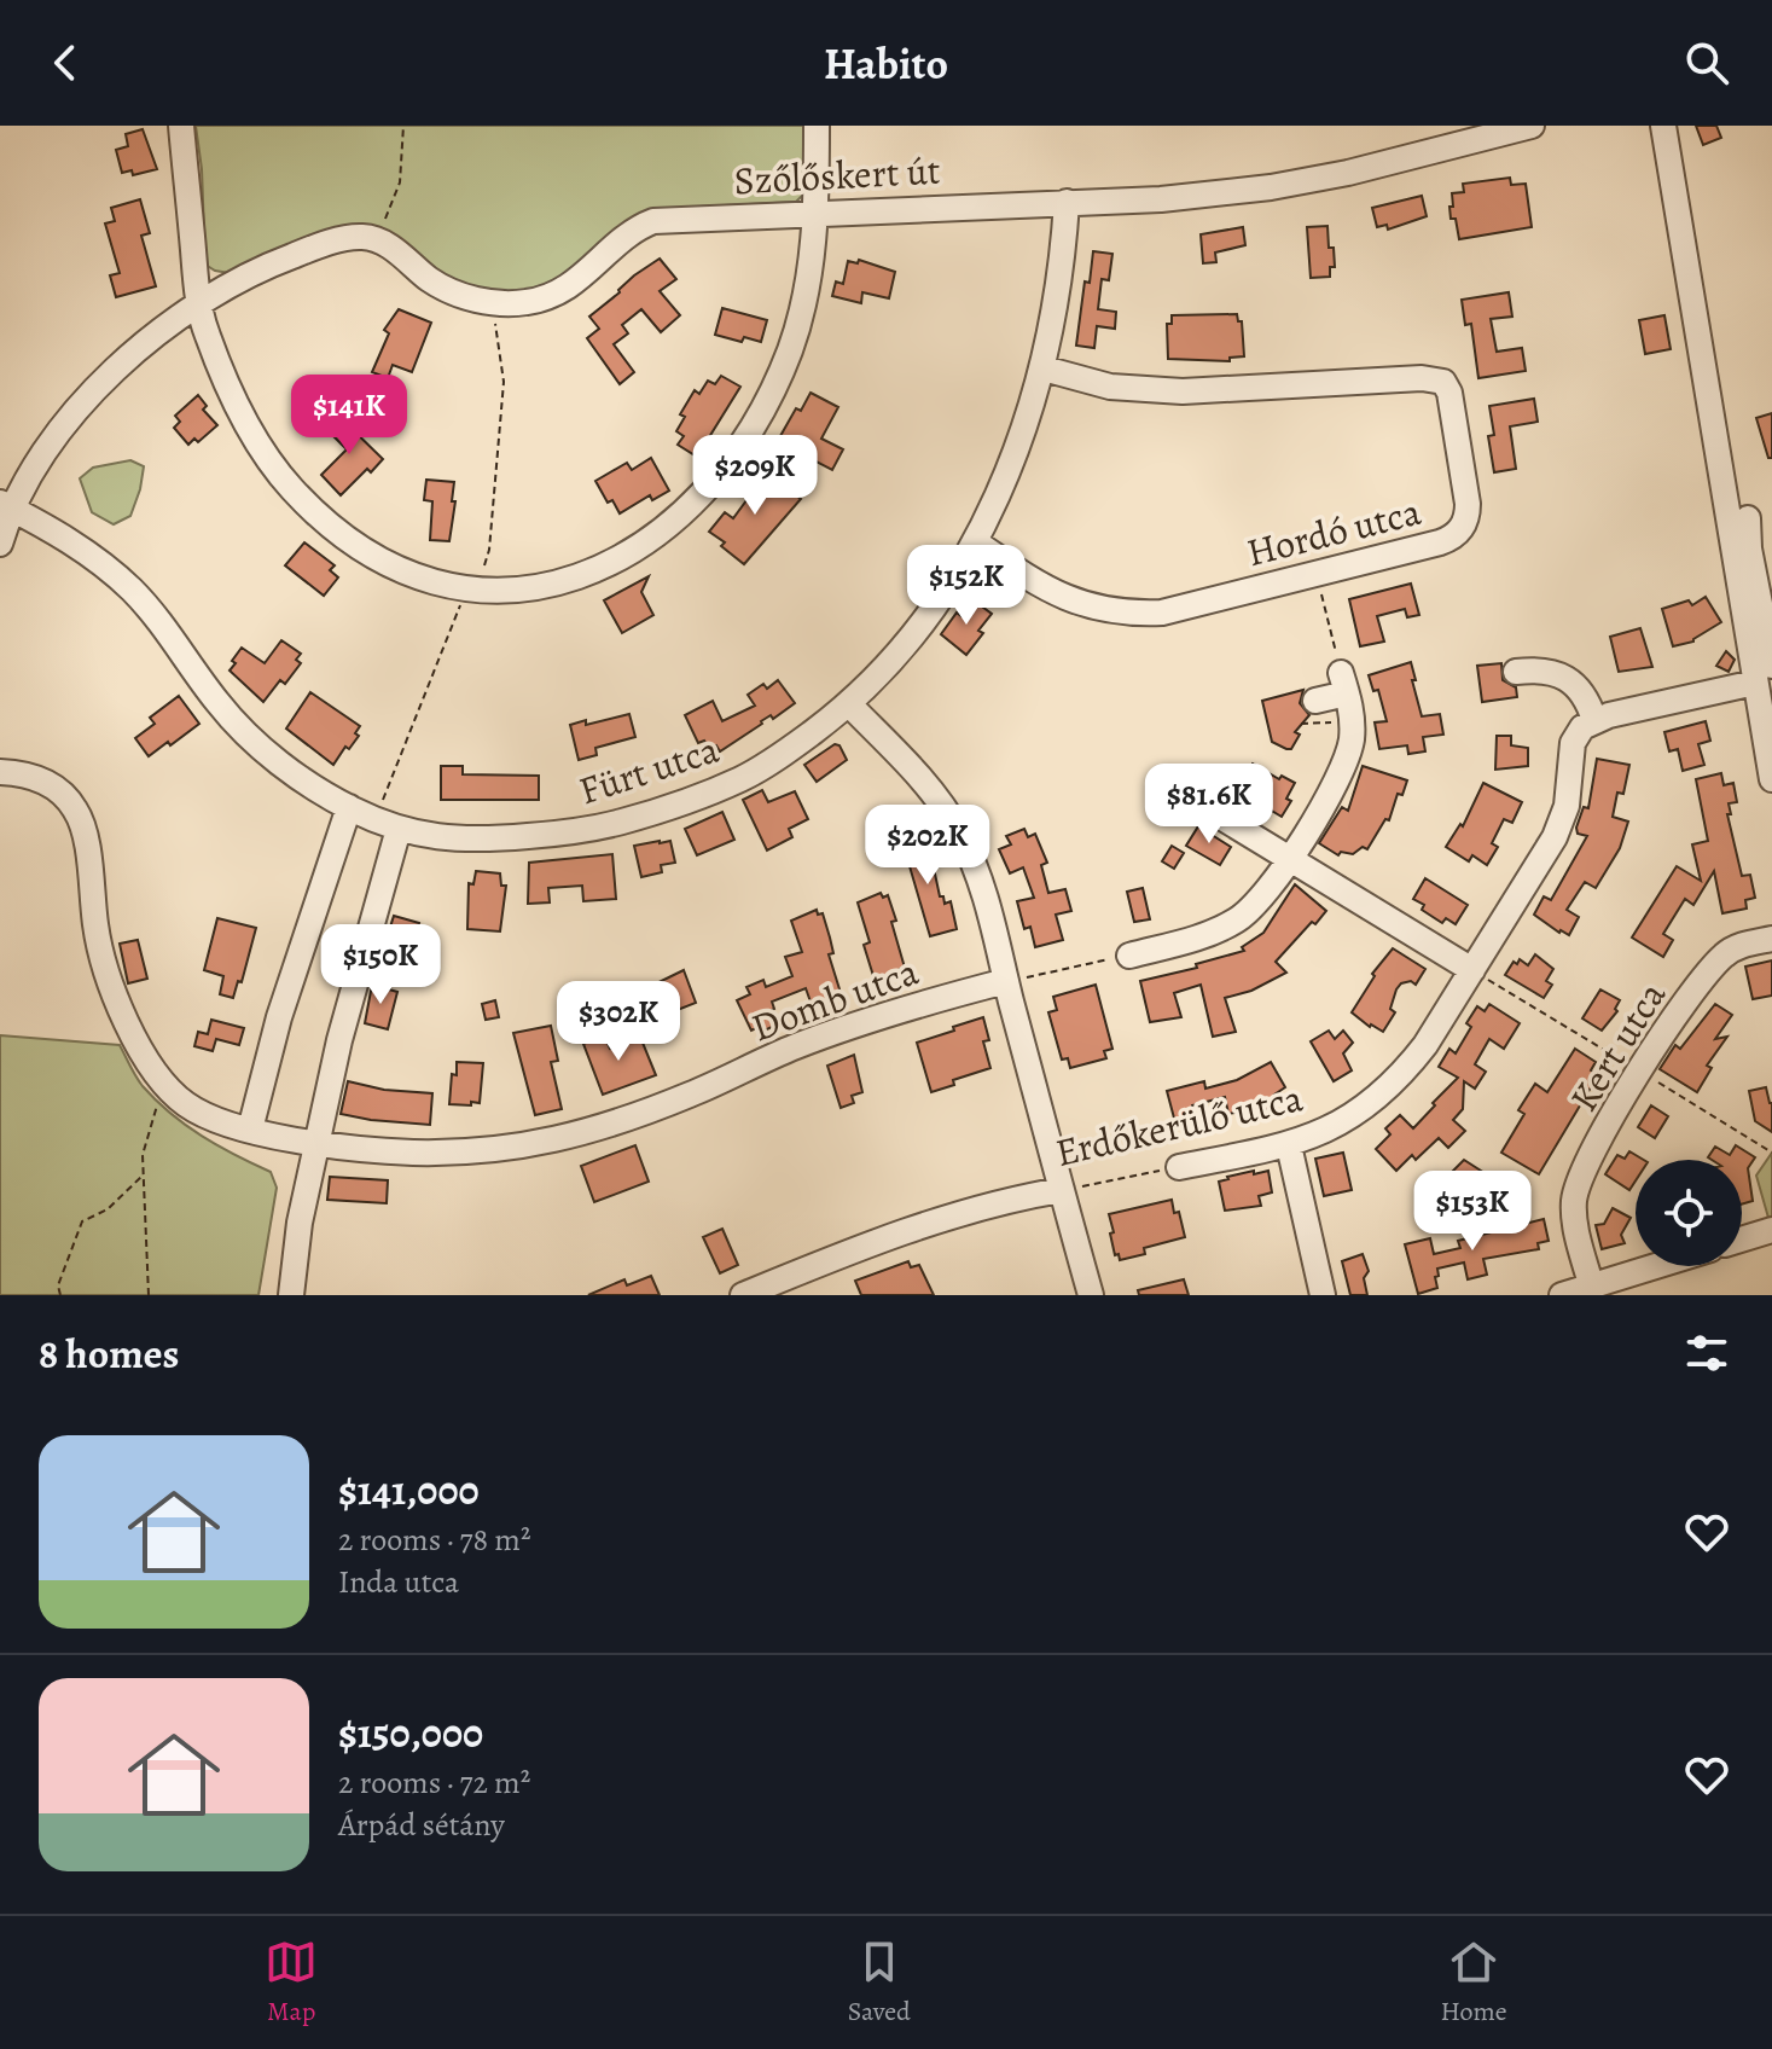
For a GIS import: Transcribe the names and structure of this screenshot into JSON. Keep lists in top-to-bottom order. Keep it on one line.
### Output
{"streets":{"street":["Szőlőskert út","Hordó utca","Fürt utca","Domb utca","Kert utca","Erdőkerülő utca"]},"crossings":[["Szőlőskert út","Fürt utca"],["Hordó utca","Fürt utca"]],"page":{"header":"Habito","price":["$141K","$209K","$152K","$81.6K","$202K","$150K","$302K","$153K"],"heading":"8 homes","list":[{"name":"$141,000","note":"2 rooms · 78 m² · Inda utca"},{"name":"$150,000","note":"2 rooms · 72 m² · Árpád sétány"}],"tabs":["Map","Saved","Home"]}}
